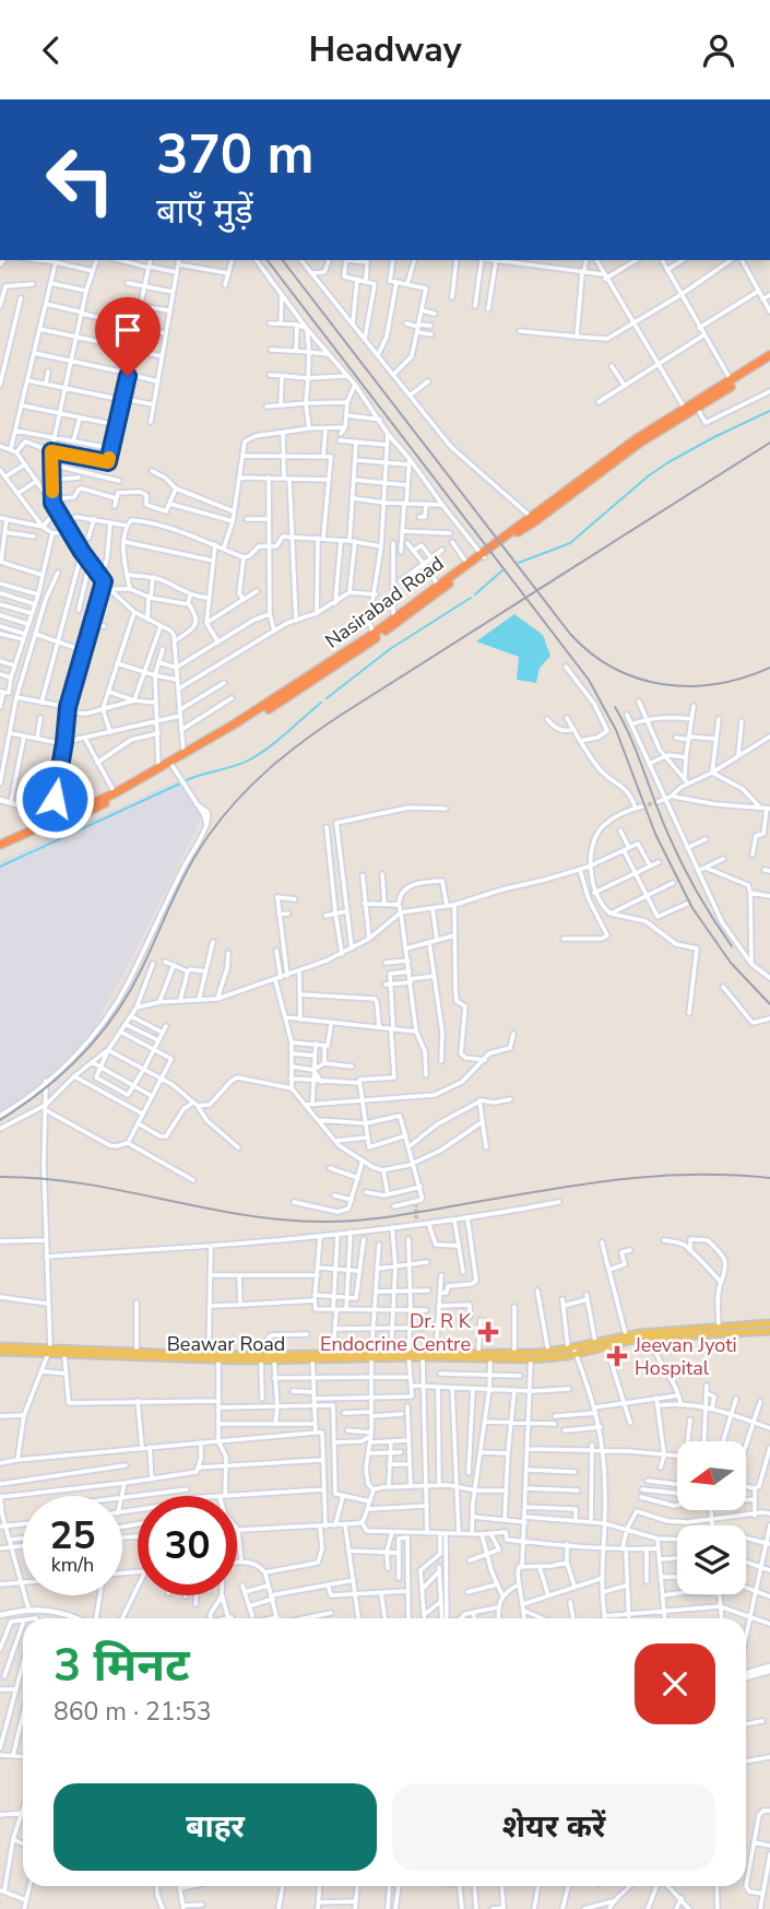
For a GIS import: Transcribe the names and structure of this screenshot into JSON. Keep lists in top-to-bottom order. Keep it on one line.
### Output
{"streets":{"highway":["Nasirabad Road"],"main road":["Beawar Road"]},"places":{"health":["Dr. R K Endocrine Centre","Jeevan Jyoti Hospital"]},"north":"left","page":{"header":"Headway","turn":["370 m","बाएँ मुड़ें"],"speed":"25 km/h","limit":"30","heading":["3 मिनट","860 m · 21:53"],"buttons":["बाहर","शेयर करें"]}}
